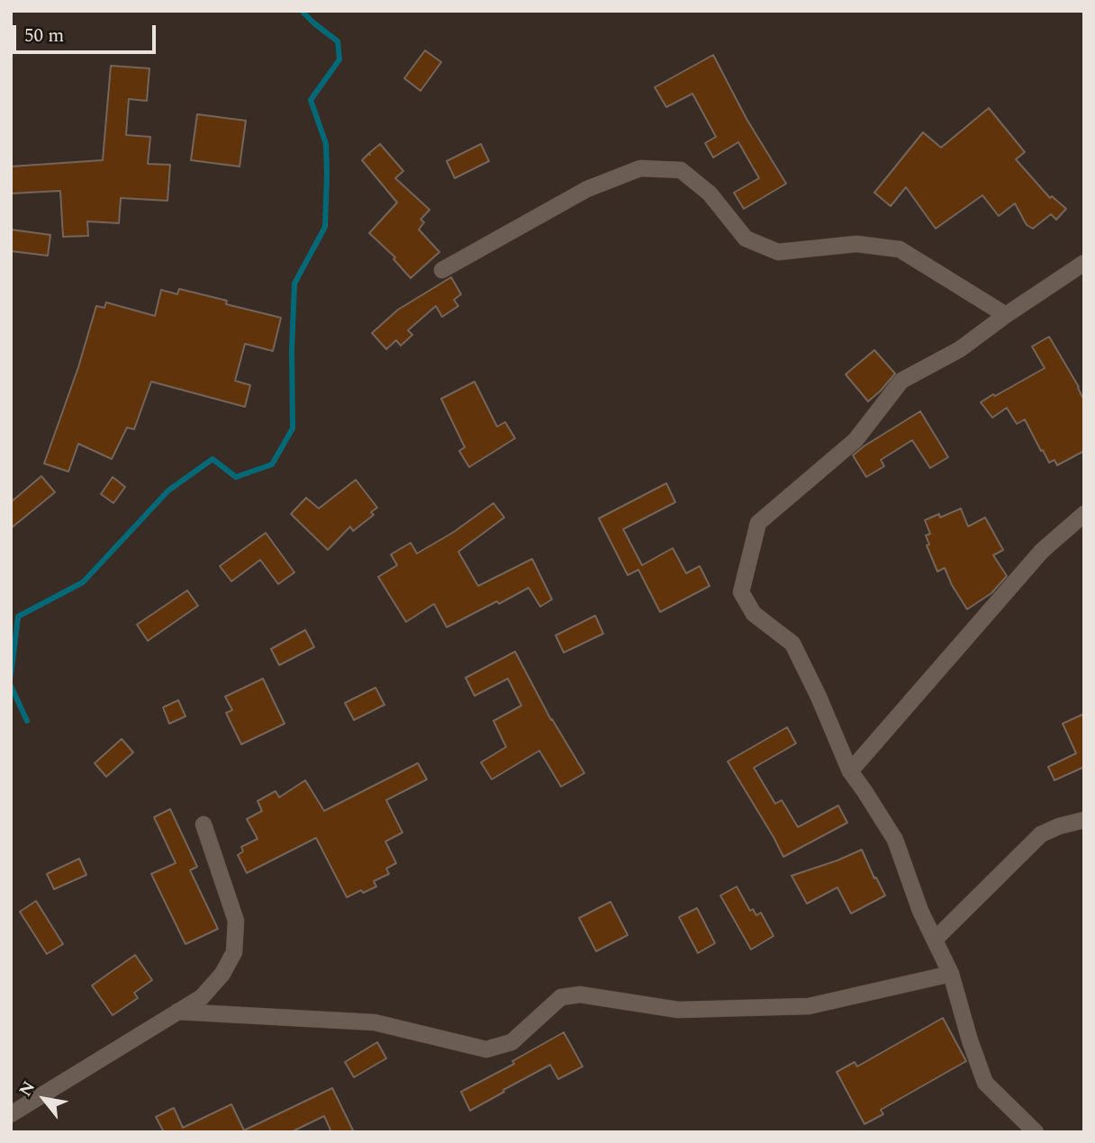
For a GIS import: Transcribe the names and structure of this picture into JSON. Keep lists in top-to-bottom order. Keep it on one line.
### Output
{"scale_bar":"50 m","north":"top left"}
